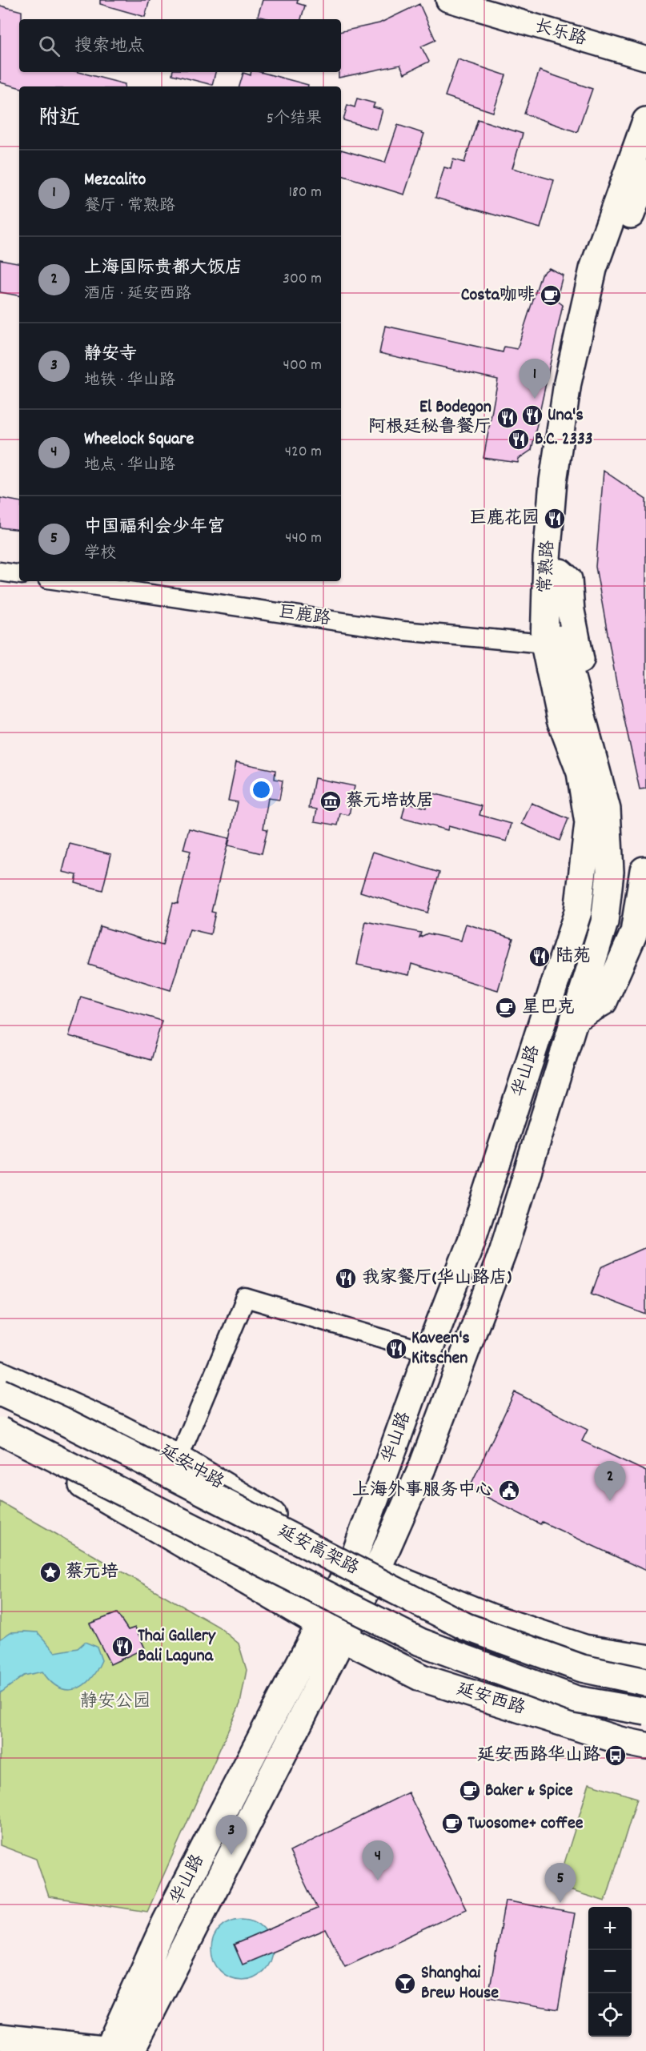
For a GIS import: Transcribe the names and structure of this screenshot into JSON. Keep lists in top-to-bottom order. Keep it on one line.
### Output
{"streets":{"main road":["常熟路","华山路","延安中路","延安高架路","延安西路"],"street":["长乐路","巨鹿路"]},"crossings":[["常熟路","巨鹿路"],["常熟路","华山路"],["华山路","延安中路"],["华山路","延安西路"]],"parks":["静安公园"],"places":{"cafe":["Costa咖啡","星巴克","Baker & Spice","Twosome+ coffee"],"restaurant":["Una's","El Bodegon 阿根廷秘鲁餐厅","B.C. 2333","巨鹿花园","陆苑","我家餐厅(华山路店)","Kaveen's Kitschen","Thai Gallery Bali Laguna"],"museum":["蔡元培故居"],"public building":["上海外事服务中心"],"place":["蔡元培"],"bus stop":["延安西路华山路"],"bar":["Shanghai Brew House"]},"page":{"search":"搜索地点","heading":["附近","5个结果"],"list":[{"mark":"1","name":"Mezcalito","note":"餐厅 · 常熟路","value":"180 m"},{"mark":"2","name":"上海国际贵都大饭店","note":"酒店 · 延安西路","value":"300 m"},{"mark":"3","name":"静安寺","note":"地铁 · 华山路","value":"400 m"},{"mark":"4","name":"Wheelock Square","note":"地点 · 华山路","value":"420 m"},{"mark":"5","name":"中国福利会少年宫","note":"学校","value":"440 m"}],"pins":["1","2","3","4","5"],"map_buttons":["+","−"]}}
